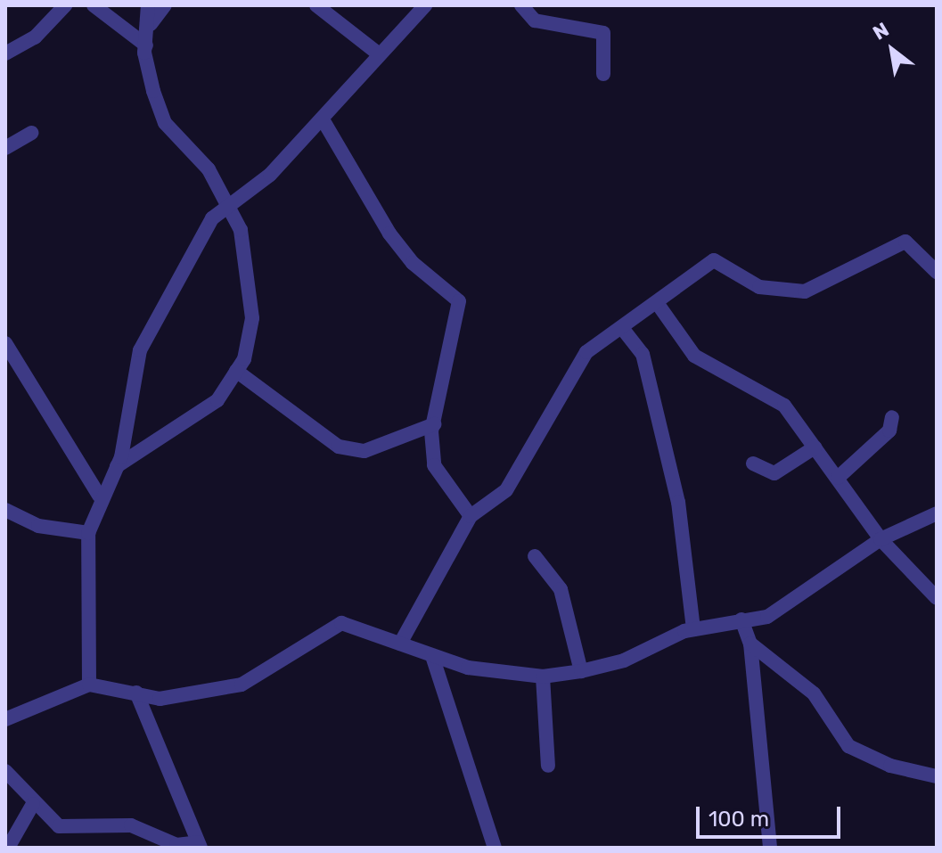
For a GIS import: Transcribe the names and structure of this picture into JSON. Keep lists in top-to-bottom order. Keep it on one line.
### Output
{"scale_bar":"100 m","north":"top left"}
